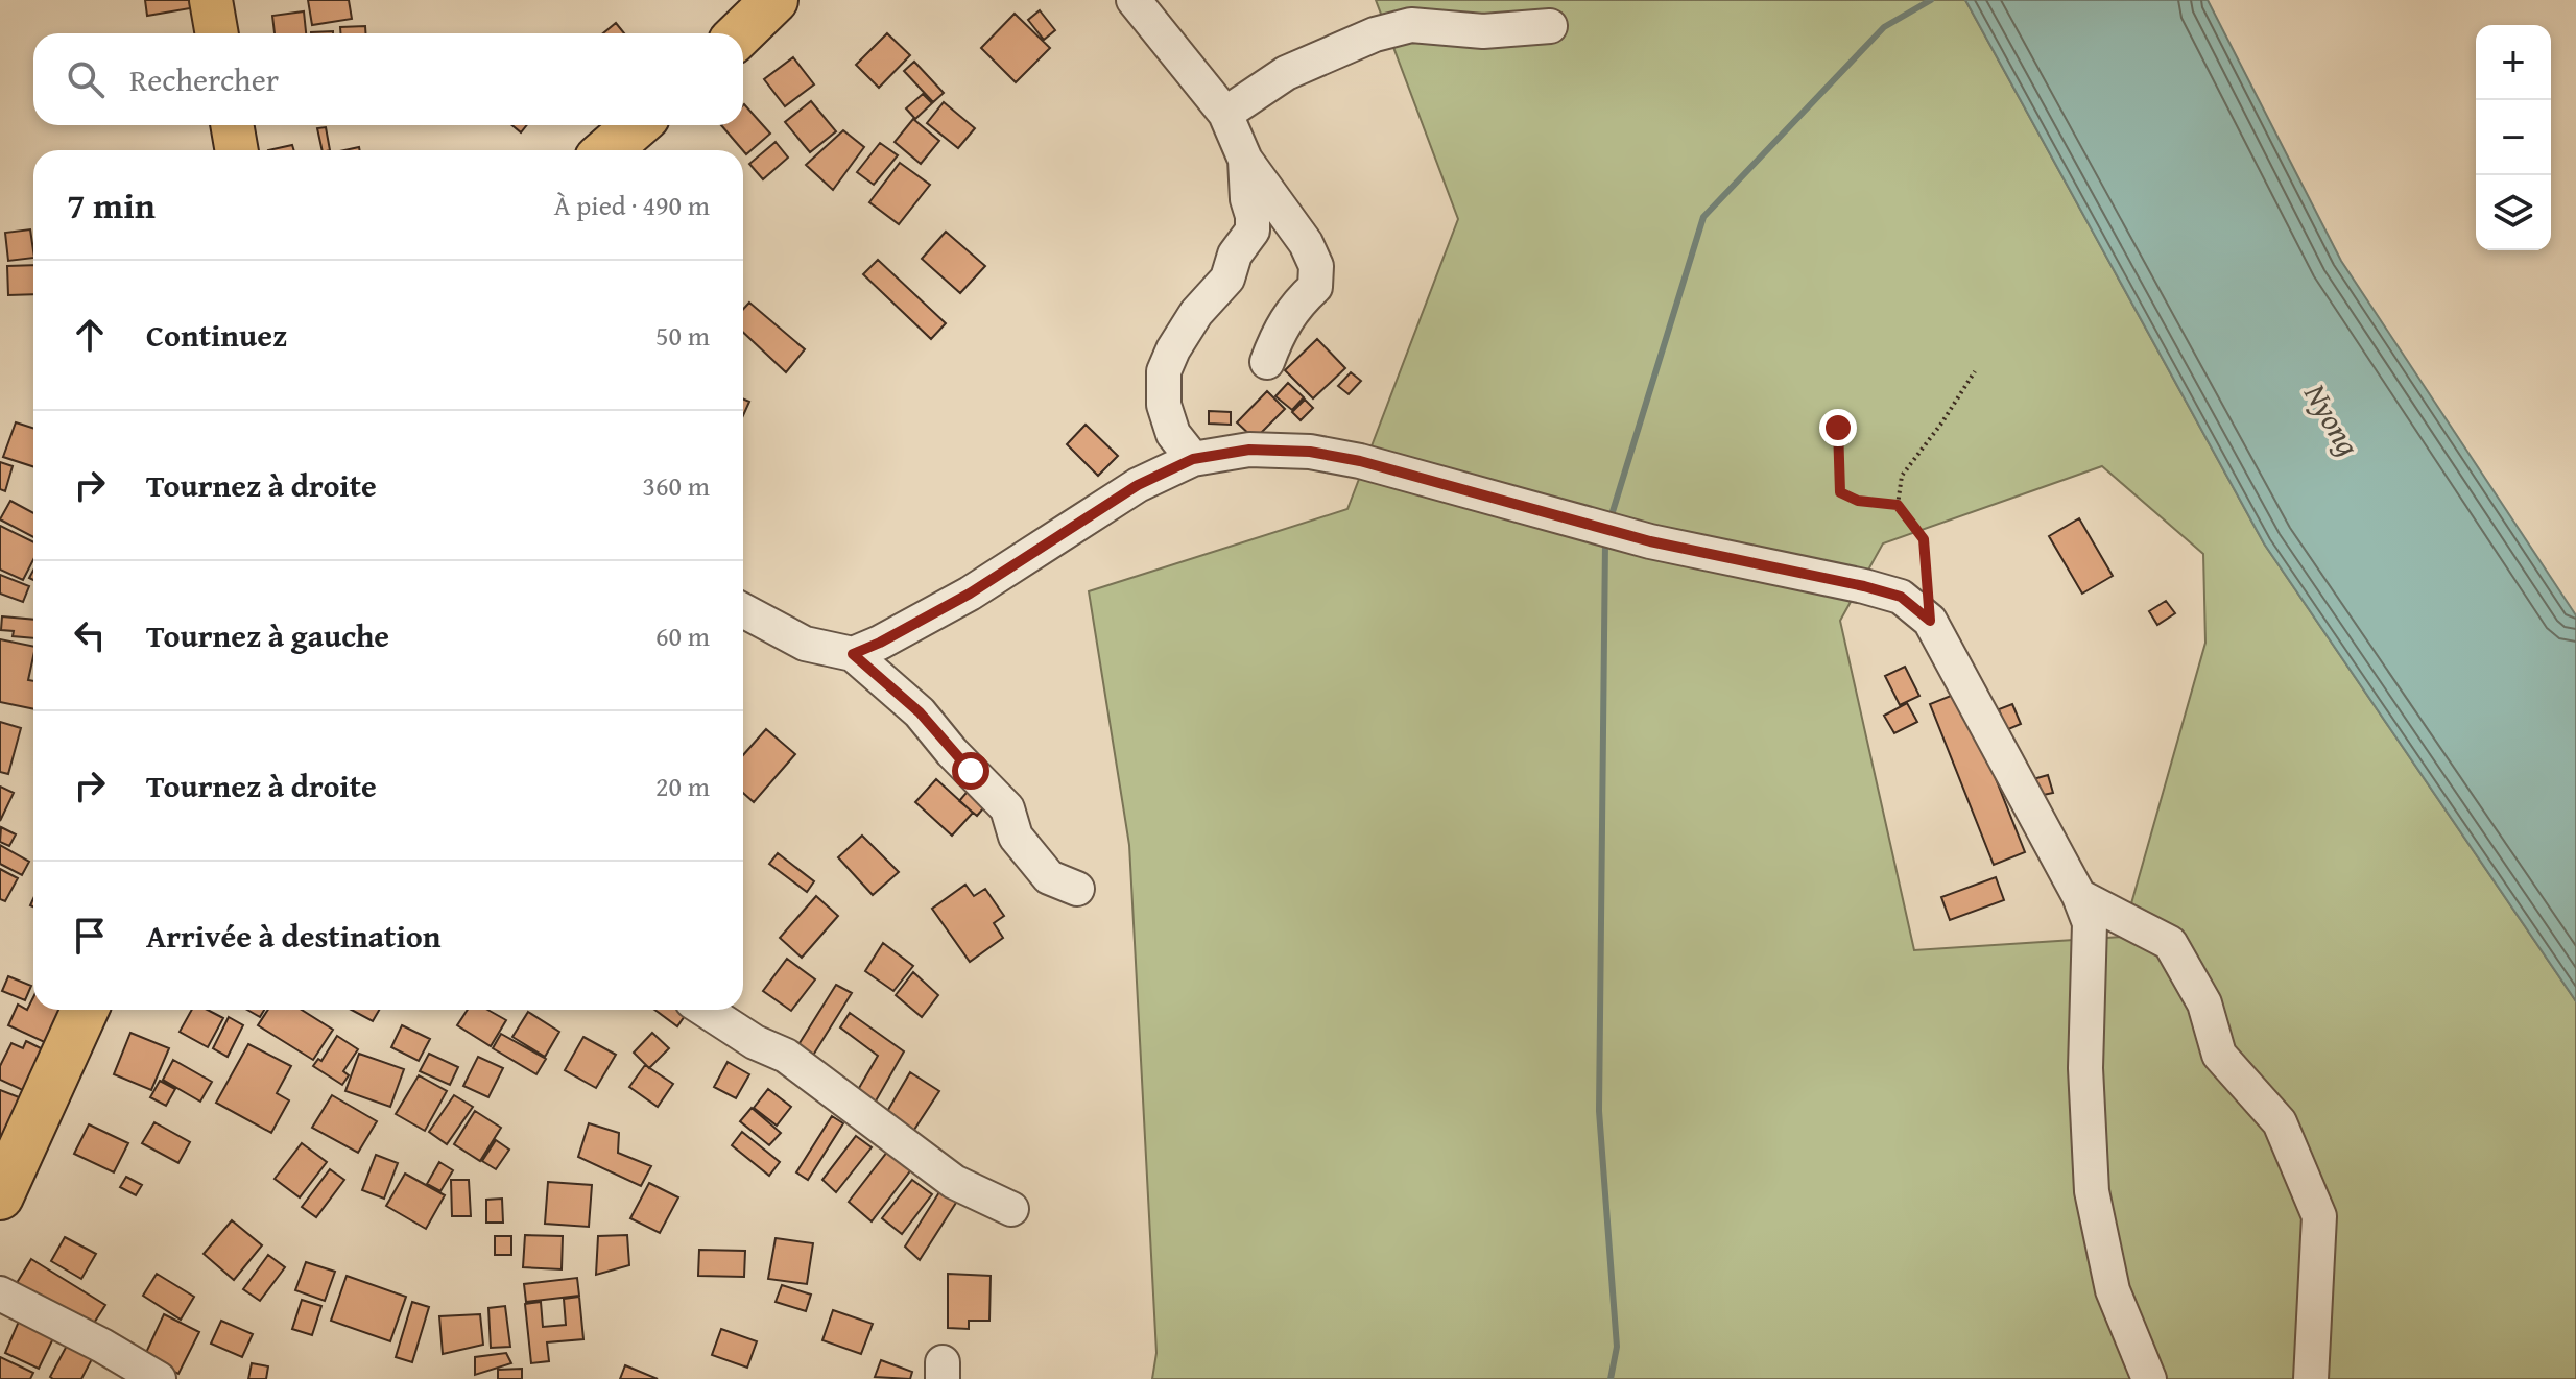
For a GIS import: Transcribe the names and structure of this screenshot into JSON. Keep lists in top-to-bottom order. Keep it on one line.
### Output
{"water":["Nyong"],"page":{"map_buttons":["+","−"],"search":"Rechercher","heading":["7 min","À pied · 490 m"],"list":[["Continuez","50 m"],["Tournez à droite","360 m"],["Tournez à gauche","60 m"],["Tournez à droite","20 m"],"Arrivée à destination"]}}
